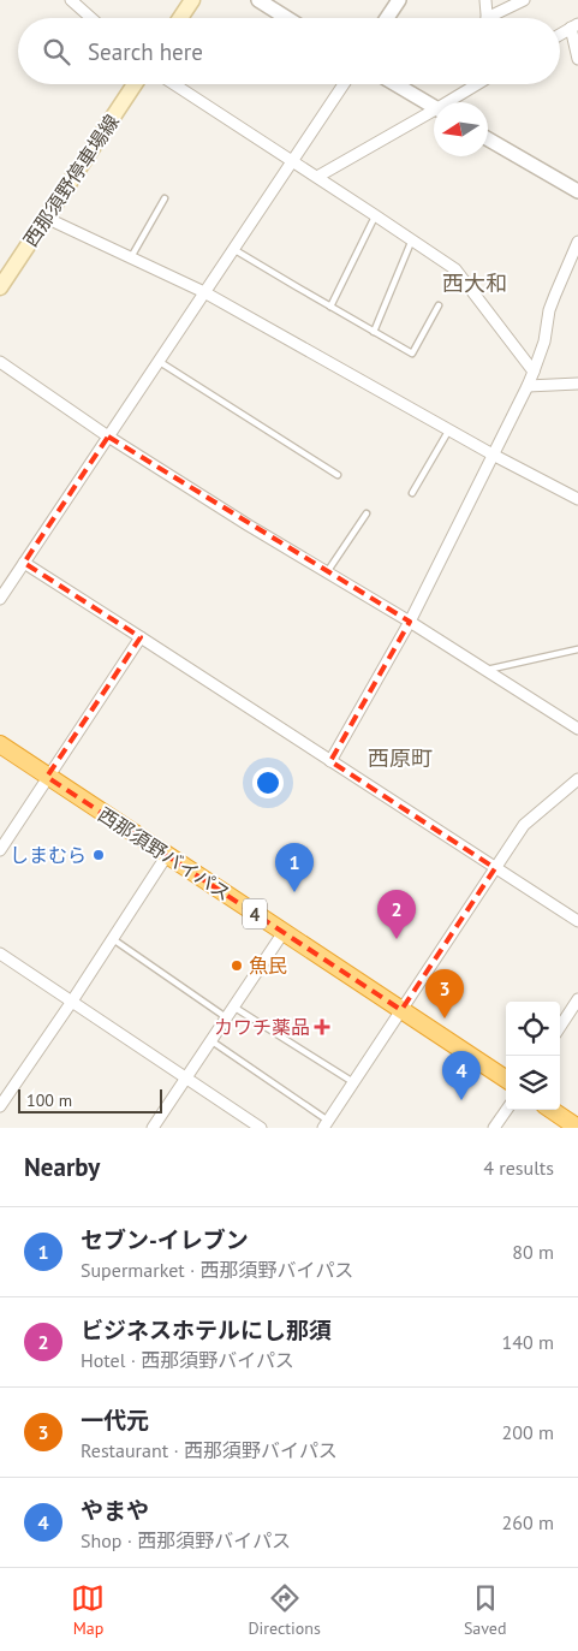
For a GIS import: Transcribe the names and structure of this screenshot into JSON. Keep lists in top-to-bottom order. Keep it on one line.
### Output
{"streets":{"highway":["西那須野バイパス","4"],"main road":["西那須野停車場線"]},"districts":["西大和","西原町"],"places":{"other":["しまむら","魚民"],"health":["カワチ薬品"]},"scale_bar":"100 m","north":"left","page":{"search":"Search here","pins":["1","2","3","4"],"scale":"100 m","heading":["Nearby","4 results"],"list":[{"mark":"1","name":"セブン-イレブン","note":"Supermarket · 西那須野バイパス","value":"80 m"},{"mark":"2","name":"ビジネスホテルにし那須","note":"Hotel · 西那須野バイパス","value":"140 m"},{"mark":"3","name":"一代元","note":"Restaurant · 西那須野バイパス","value":"200 m"},{"mark":"4","name":"やまや","note":"Shop · 西那須野バイパス","value":"260 m"}],"nav":["Map","Directions","Saved"]}}
